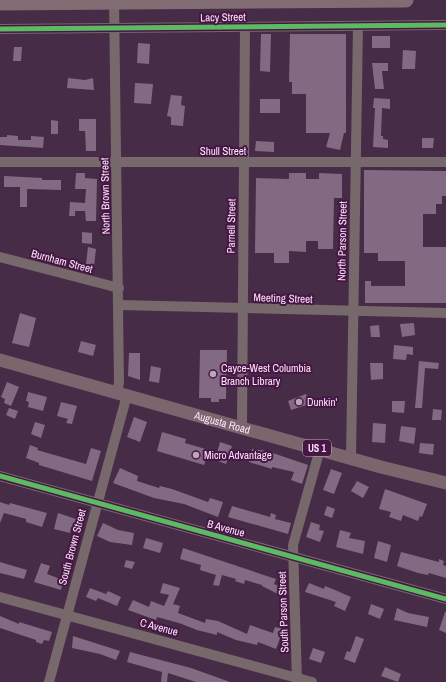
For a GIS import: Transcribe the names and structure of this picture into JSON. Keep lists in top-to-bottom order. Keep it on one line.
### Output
{"streets":{"main road":["Augusta Road","US 1"],"street":["Lacy Street","Shull Street","North Brown Street","Parnell Street","North Parson Street","Burnham Street","Meeting Street","B Avenue","South Brown Street","South Parson Street","C Avenue"]},"crossings":[["Lacy Street","North Brown Street"],["Lacy Street","Parnell Street"],["Lacy Street","North Parson Street"],["Shull Street","North Brown Street"],["Shull Street","Parnell Street"],["Shull Street","North Parson Street"],["North Brown Street","Burnham Street"],["North Brown Street","Meeting Street"],["North Brown Street","Augusta Road"],["North Brown Street","South Brown Street"],["Parnell Street","Meeting Street"],["Parnell Street","Augusta Road"],["North Parson Street","Meeting Street"],["North Parson Street","Augusta Road"],["Augusta Road","South Brown Street"],["Augusta Road","South Parson Street"],["B Avenue","South Brown Street"],["B Avenue","South Parson Street"],["South Brown Street","C Avenue"],["South Parson Street","C Avenue"]],"places":["Cayce-West Columbia Branch Library","Dunkin'","Micro Advantage"]}
